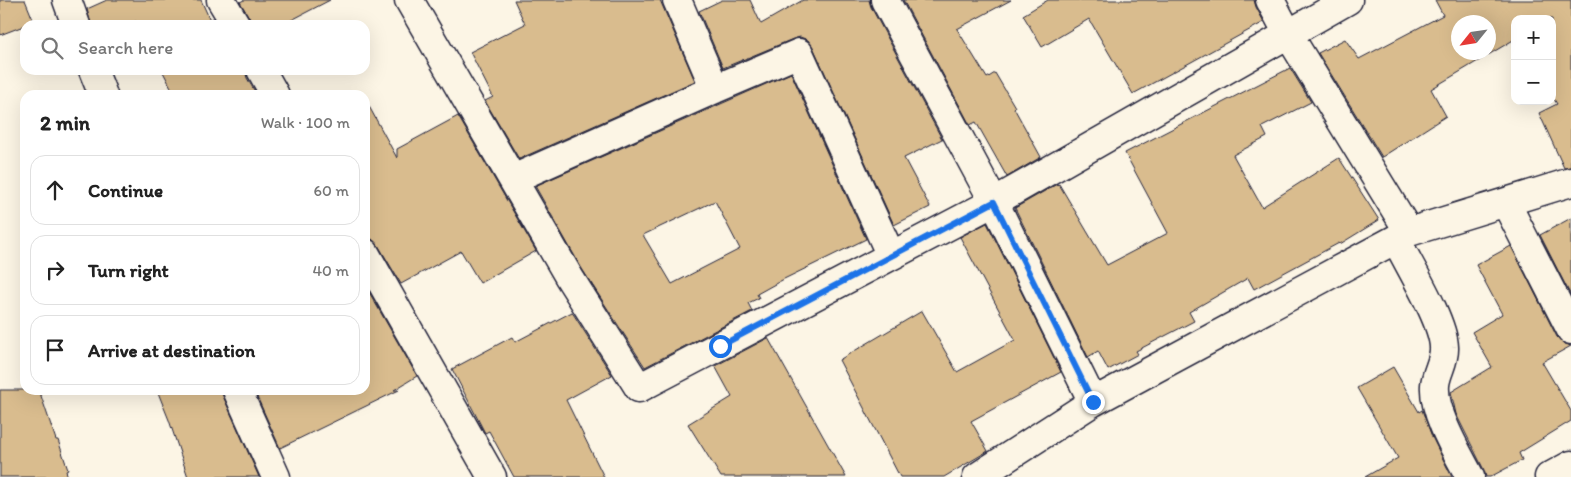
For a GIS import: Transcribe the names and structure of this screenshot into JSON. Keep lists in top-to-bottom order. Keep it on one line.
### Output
{"north":"bottom left","page":{"map_buttons":["+","−"],"search":"Search here","heading":["2 min","Walk · 100 m"],"list":[["Continue","60 m"],["Turn right","40 m"],"Arrive at destination"]}}
